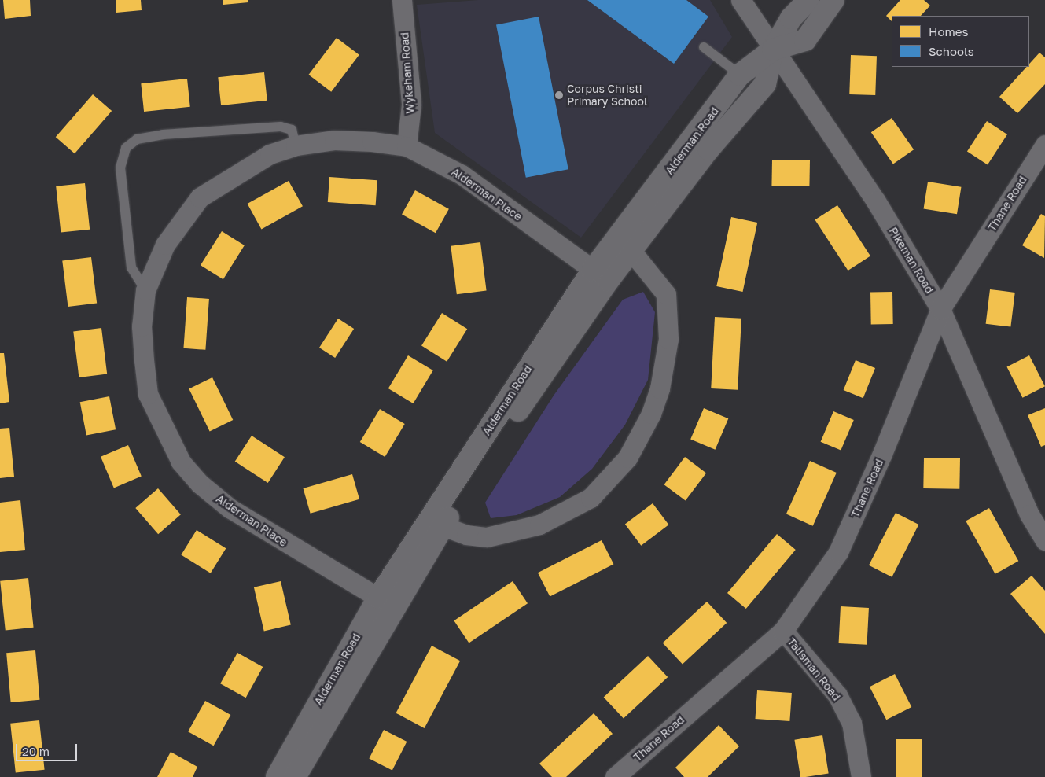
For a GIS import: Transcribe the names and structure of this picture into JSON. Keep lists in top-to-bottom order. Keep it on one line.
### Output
{"streets":{"street":["Wykeham Road","Alderman Road","Alderman Place","Thane Road","Pikeman Road","Talisman Road"]},"crossings":[["Wykeham Road","Alderman Place"],["Alderman Road","Alderman Place"],["Alderman Road","Pikeman Road"],["Thane Road","Pikeman Road"],["Thane Road","Talisman Road"]],"places":["Corpus Christi Primary School"],"legend":["Homes","Schools"],"scale_bar":"20 m"}
